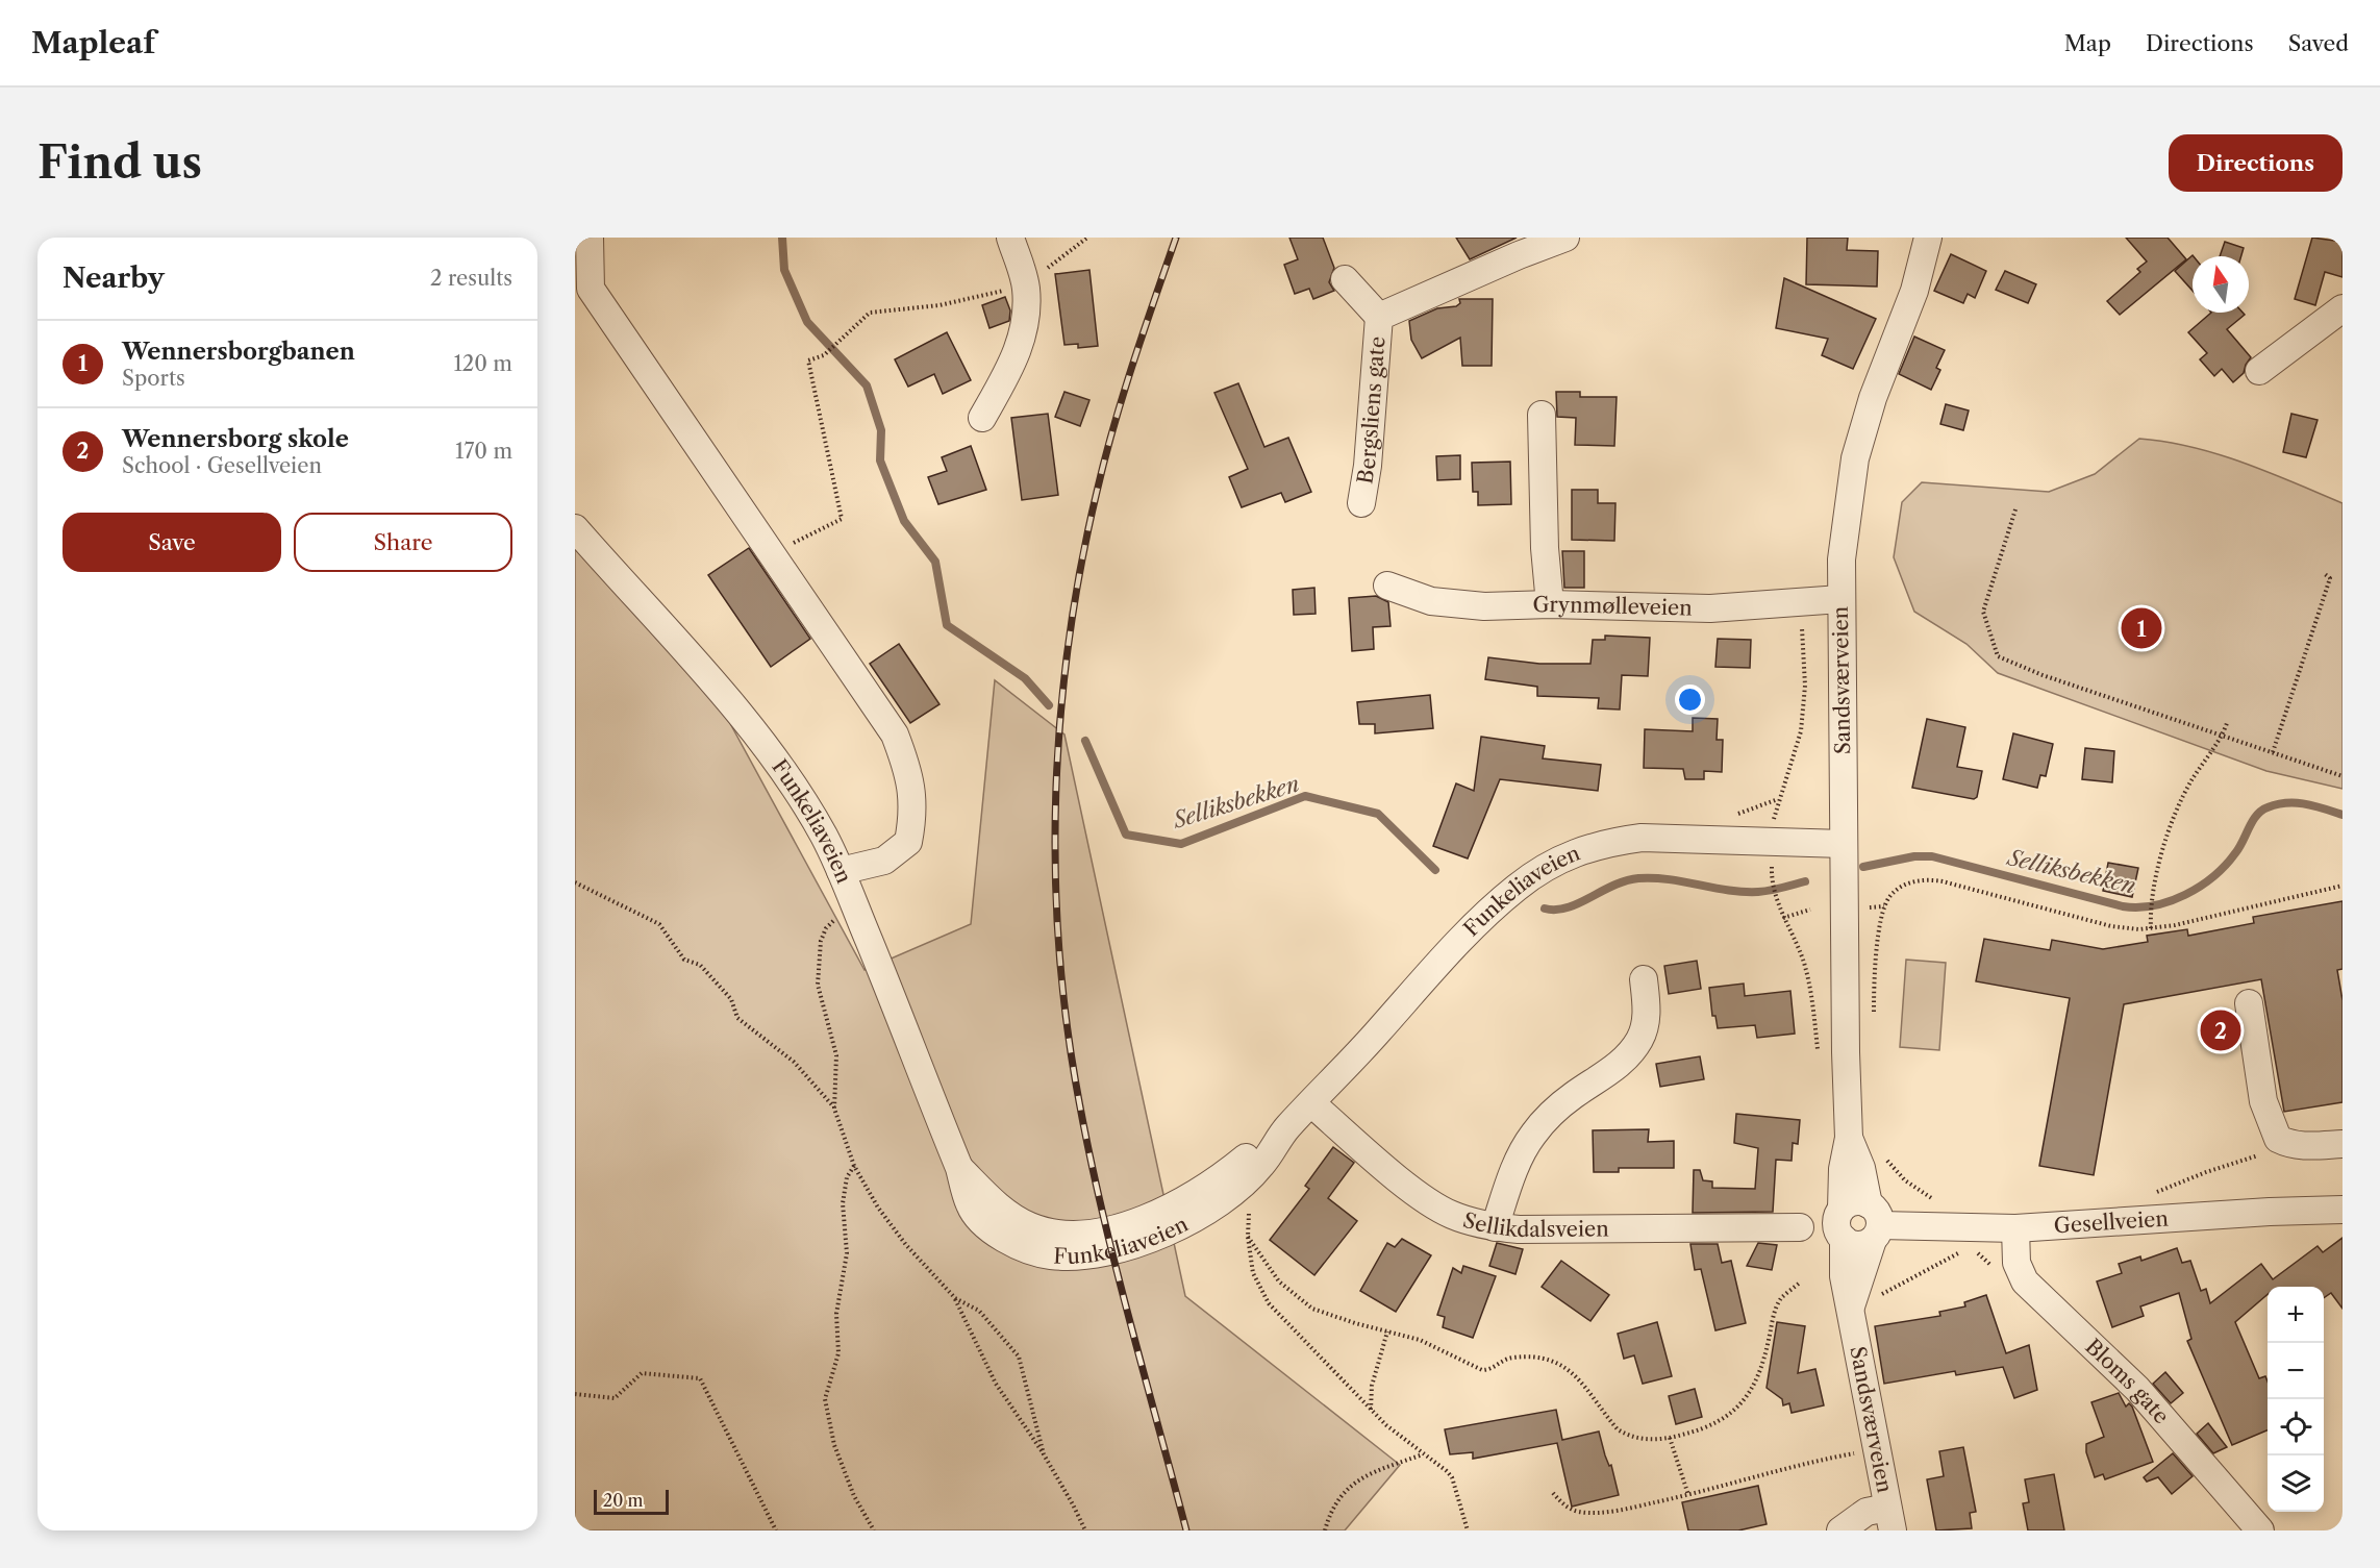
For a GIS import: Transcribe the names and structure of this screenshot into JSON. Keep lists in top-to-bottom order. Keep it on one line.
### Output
{"streets":{"street":["Bergsliens gate","Grynmølleveien","Sandsværveien","Funkeliaveien","Sellikdalsveien","Gesellveien","Bloms gate"]},"crossings":[["Grynmølleveien","Sandsværveien"],["Sandsværveien","Funkeliaveien"],["Sandsværveien","Gesellveien"],["Funkeliaveien","Sellikdalsveien"],["Gesellveien","Bloms gate"]],"water":["Selliksbekken"],"scale_bar":"20 m","north":"top","page":{"header":"Mapleaf","nav":["Map","Directions","Saved"],"buttons":["Directions",["Save","Share"]],"title":"Find us","heading":["Nearby","2 results"],"list":[{"mark":"1","name":"Wennersborgbanen","note":"Sports","value":"120 m"},{"mark":"2","name":"Wennersborg skole","note":"School · Gesellveien","value":"170 m"}],"pins":["1","2"],"map_buttons":["+","−"],"scale":"20 m"}}
